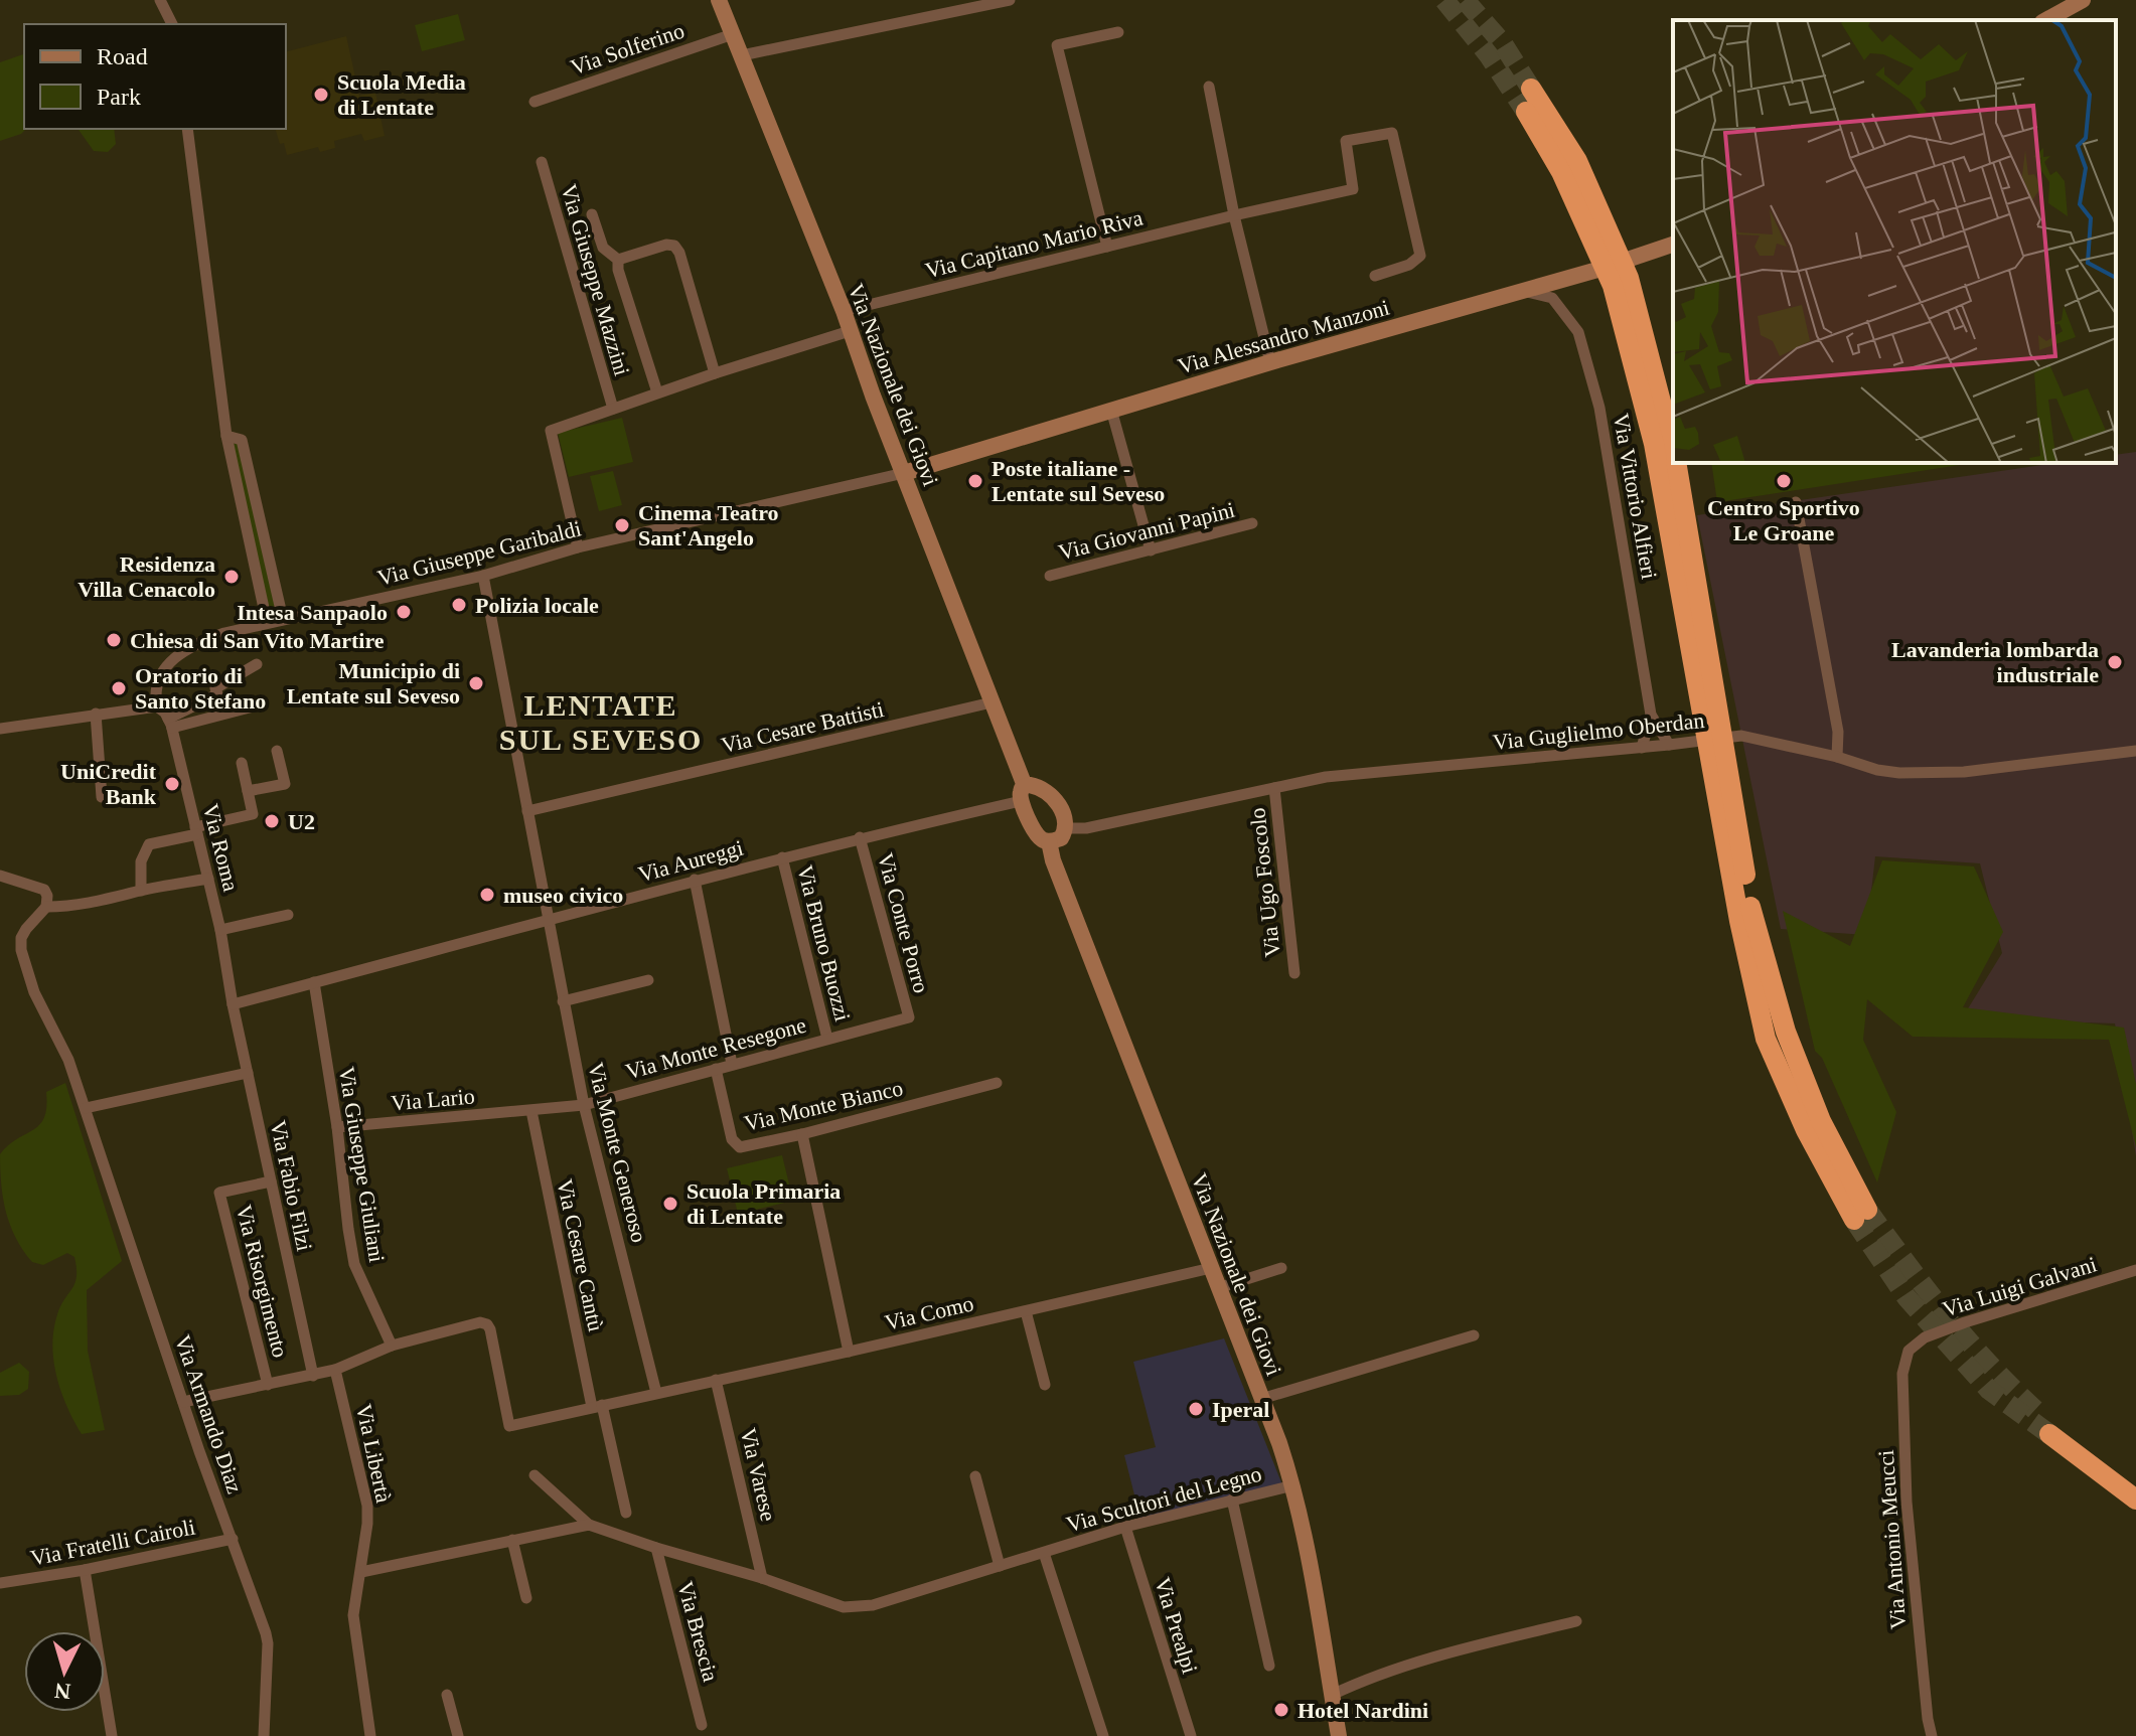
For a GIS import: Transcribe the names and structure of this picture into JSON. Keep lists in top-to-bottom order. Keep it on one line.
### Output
{"streets":{"main road":["Via Alessandro Manzoni","Via Nazionale dei Giovi"],"street":["Via Solferino","Via Capitano Mario Riva","Via Giuseppe Mazzini","Via Vittorio Alfieri","Via Giovanni Papini","Via Giuseppe Garibaldi","Via Cesare Battisti","Via Guglielmo Oberdan","Via Roma","Via Aureggi","Via Ugo Foscolo","Via Conte Porro","Via Bruno Buozzi","Via Monte Resegone","Via Lario","Via Monte Bianco","Via Monte Generoso","Via Giuseppe Giuliani","Via Fabio Filzi","Via Cesare Cantù","Via Risorgimento","Via Luigi Galvani","Via Como","Via Armando Diaz","Via Libertà","Via Varese","Via Scultori del Legno","Via Antonio Meucci","Via Fratelli Cairoli","Via Prealpi","Via Brescia"]},"crossings":[["Via Solferino","Via Nazionale dei Giovi"],["Via Capitano Mario Riva","Via Nazionale dei Giovi"],["Via Giuseppe Mazzini","Via Nazionale dei Giovi"],["Via Giuseppe Mazzini","Via Giuseppe Garibaldi"],["Via Alessandro Manzoni","Via Nazionale dei Giovi"],["Via Alessandro Manzoni","Via Vittorio Alfieri"],["Via Alessandro Manzoni","Via Giuseppe Garibaldi"],["Via Nazionale dei Giovi","Via Giuseppe Garibaldi"],["Via Nazionale dei Giovi","Via Cesare Battisti"],["Via Nazionale dei Giovi","Via Aureggi"],["Via Nazionale dei Giovi","Via Como"],["Via Nazionale dei Giovi","Via Scultori del Legno"],["Via Vittorio Alfieri","Via Guglielmo Oberdan"],["Via Giuseppe Garibaldi","Via Roma"],["Via Giuseppe Garibaldi","Via Monte Generoso"],["Via Cesare Battisti","Via Monte Generoso"],["Via Guglielmo Oberdan","Via Ugo Foscolo"],["Via Roma","Via Aureggi"],["Via Roma","Via Fabio Filzi"],["Via Aureggi","Via Conte Porro"],["Via Aureggi","Via Bruno Buozzi"],["Via Aureggi","Via Monte Generoso"],["Via Aureggi","Via Giuseppe Giuliani"],["Via Aureggi","Via Fabio Filzi"],["Via Conte Porro","Via Monte Resegone"],["Via Bruno Buozzi","Via Monte Resegone"],["Via Monte Resegone","Via Lario"],["Via Monte Resegone","Via Monte Bianco"],["Via Monte Resegone","Via Monte Generoso"],["Via Monte Resegone","Via Cesare Cantù"],["Via Lario","Via Giuseppe Giuliani"],["Via Lario","Via Cesare Cantù"],["Via Monte Generoso","Via Como"],["Via Giuseppe Giuliani","Via Como"],["Via Fabio Filzi","Via Risorgimento"],["Via Cesare Cantù","Via Como"],["Via Luigi Galvani","Via Antonio Meucci"],["Via Como","Via Varese"],["Via Armando Diaz","Via Fratelli Cairoli"],["Via Varese","Via Scultori del Legno"],["Via Scultori del Legno","Via Prealpi"],["Via Scultori del Legno","Via Brescia"]],"districts":["LENTATE SUL SEVESO"],"places":["Scuola Media di Lentate","Poste italiane - Lentate sul Seveso","Centro Sportivo Le Groane","Cinema Teatro Sant'Angelo","Residenza Villa Cenacolo","Polizia locale","Intesa Sanpaolo","Chiesa di San Vito Martire","Lavanderia lombarda industriale","Municipio di Lentate sul Seveso","Oratorio di Santo Stefano","UniCredit Bank","U2","museo civico","Scuola Primaria di Lentate","Iperal","Hotel Nardini"],"legend":["Road","Park"],"north":"bottom"}
